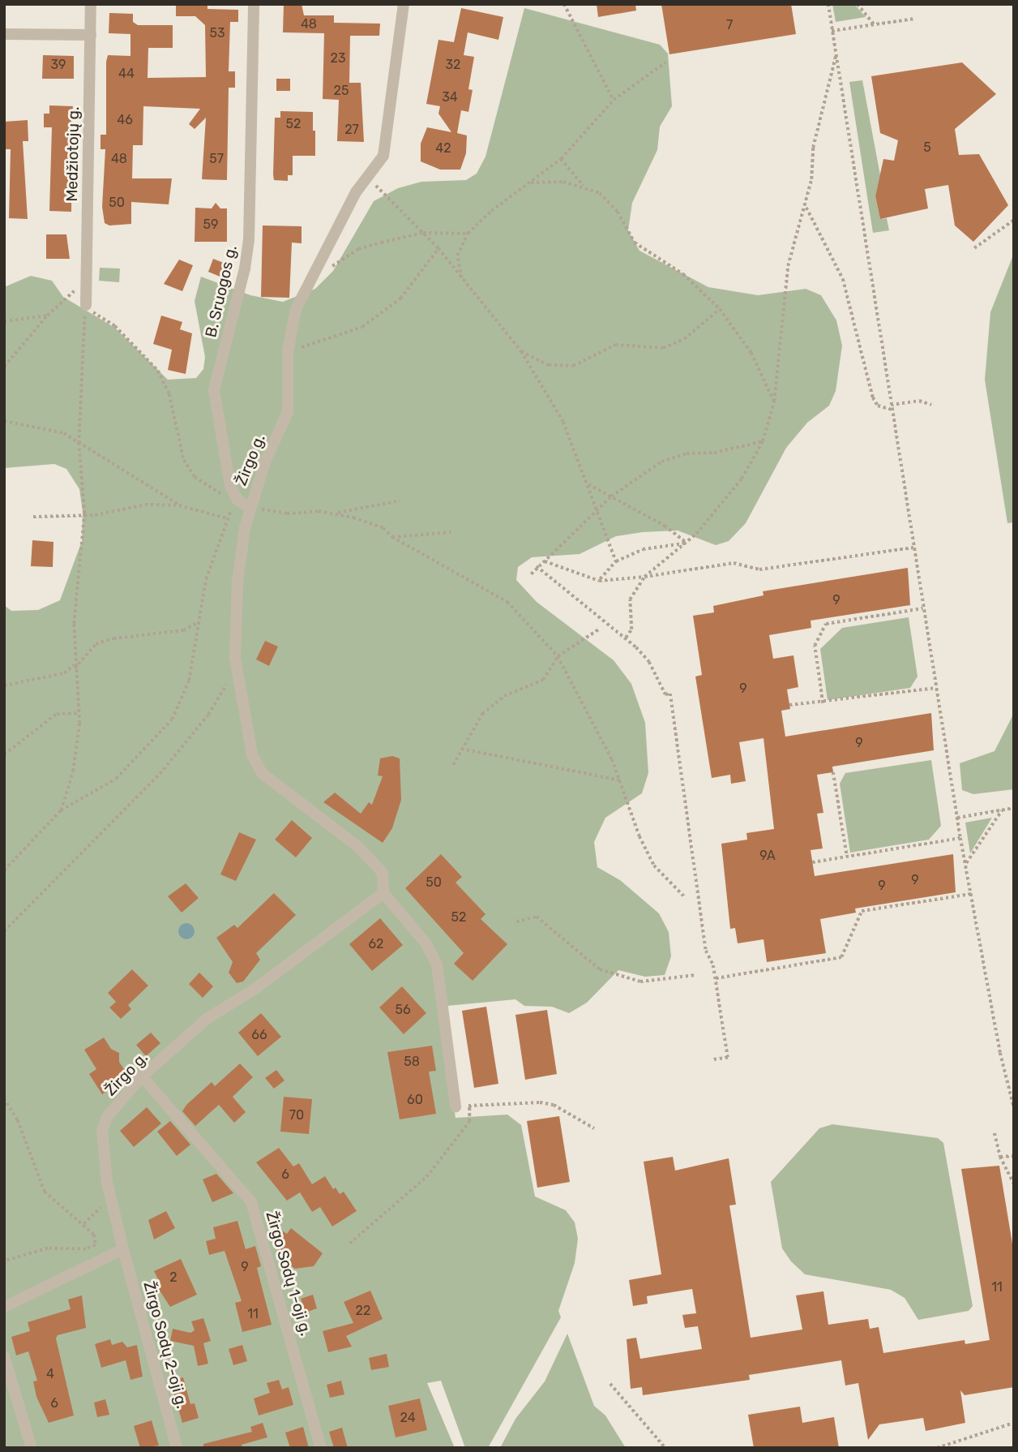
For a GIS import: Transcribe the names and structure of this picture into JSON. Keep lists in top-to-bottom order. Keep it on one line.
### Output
{"streets":{"street":["Medžiotojų g.","B. Sruogos g.","Žirgo g.","Žirgo Sodų 1-oji g.","Žirgo Sodų 2-oji g."]},"crossings":[["Žirgo g.","Žirgo Sodų 1-oji g."],["Žirgo g.","Žirgo Sodų 2-oji g."]],"house_numbers":["48","7","53","23","39","32","44","25","34","46","52","27","5","42","48","57","50","59","9","9","9","9A","9","50","9","52","62","56","66","58","60","70","6","9","2","11","22","11","4","6","24"]}
